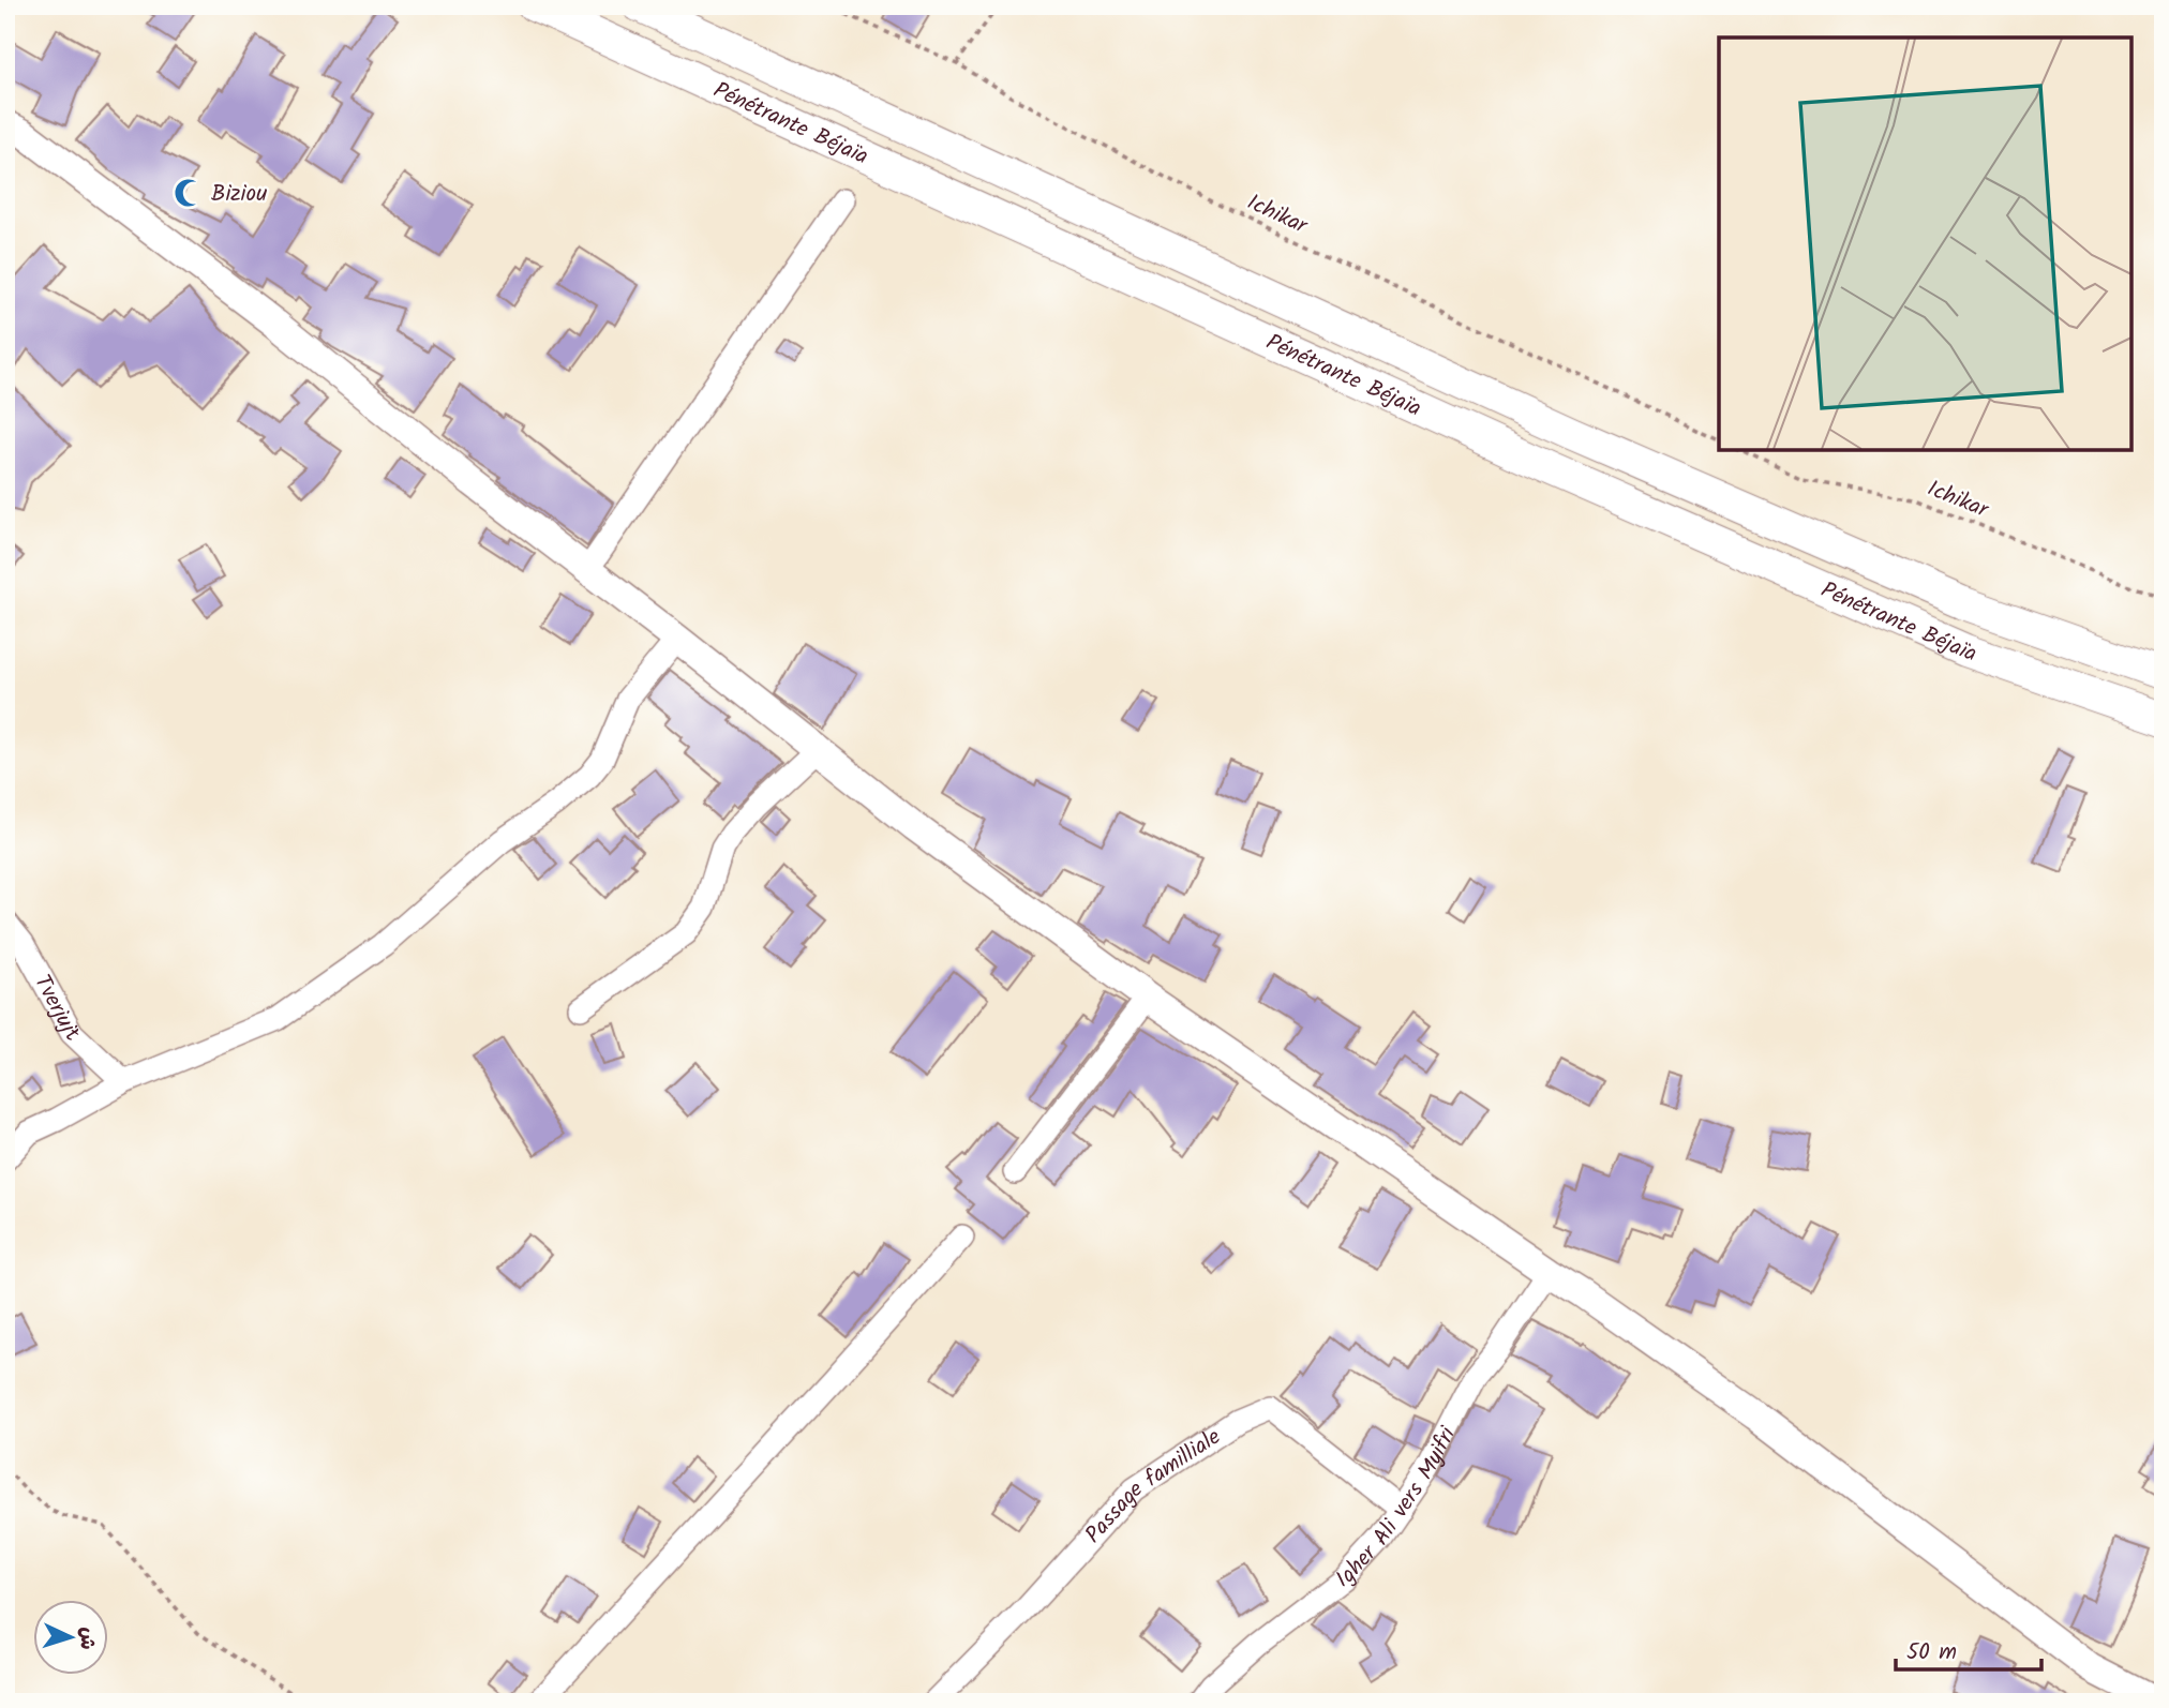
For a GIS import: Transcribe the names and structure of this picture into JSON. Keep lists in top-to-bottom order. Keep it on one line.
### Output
{"streets":{"highway":["Pénétrante Béjaïa"],"street":["Tverjujt","Passage familliale","Igher Ali vers Myifri"],"path":["Ichikar"]},"crossings":[["Passage familliale","Igher Ali vers Myifri"]],"places":{"mosque":["Biziou"]},"scale_bar":"50 m","north":"right"}
